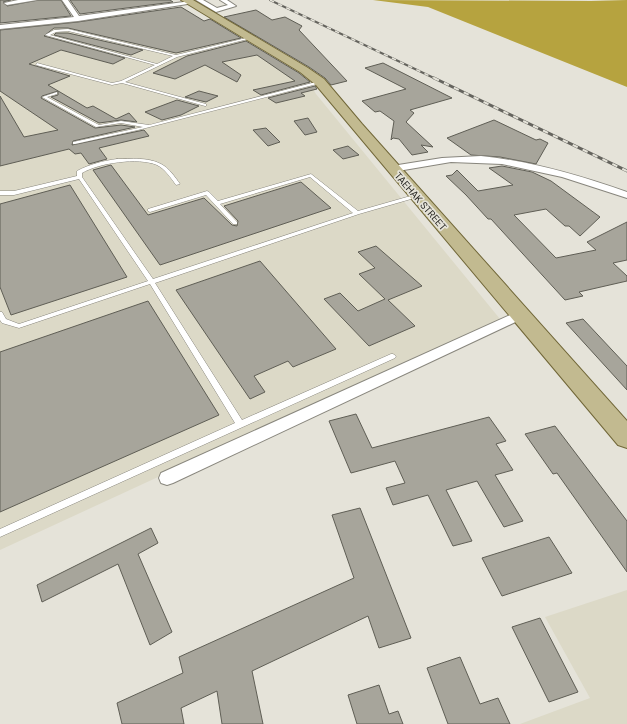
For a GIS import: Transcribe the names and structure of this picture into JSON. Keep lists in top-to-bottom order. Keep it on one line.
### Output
{"streets":{"main road":["TAEHAK STREET"]}}
